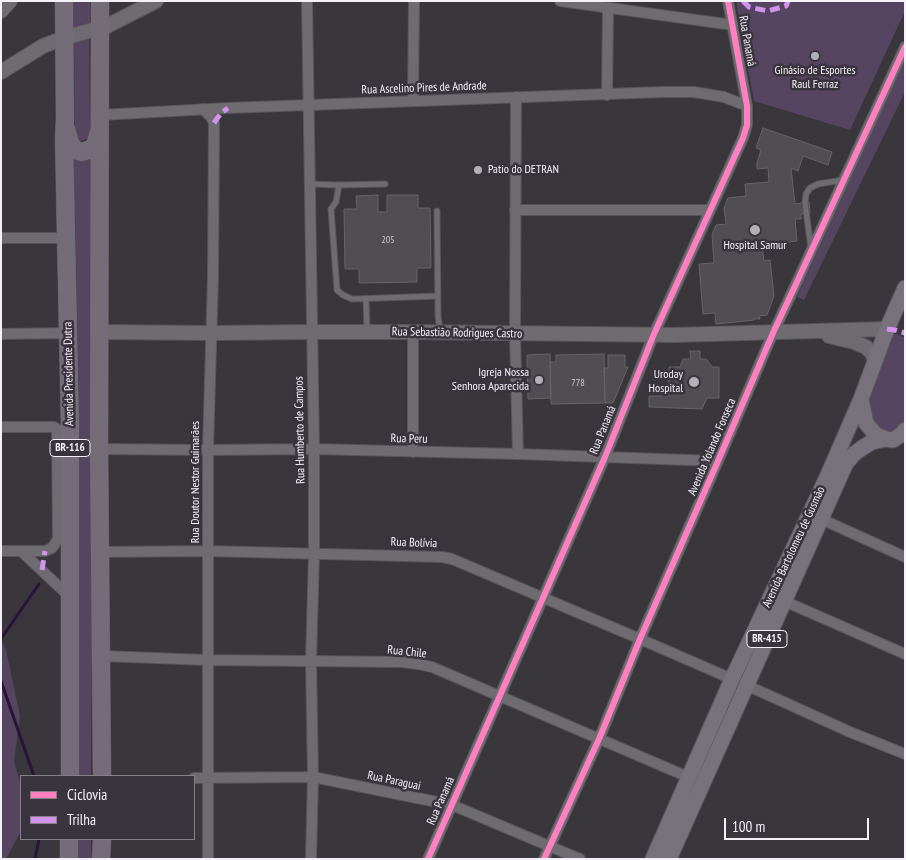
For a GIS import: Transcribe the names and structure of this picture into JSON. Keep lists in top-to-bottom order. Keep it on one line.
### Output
{"streets":{"highway":["Avenida Presidente Dutra","BR-116"],"main road":["Avenida Bartolomeu de Gusmão","BR-415"],"street":["Rua Panamá","Rua Ascelino Pires de Andrade","Rua Sebastião Rodrigues Castro","Rua Humberto de Campos","Rua Peru","Avenida Yolando Fonseca","Rua Doutor Nestor Guimarães","Rua Bolívia","Rua Chile","Rua Paraguai"]},"crossings":[["Rua Panamá","Rua Ascelino Pires de Andrade"],["Rua Panamá","Rua Sebastião Rodrigues Castro"],["Rua Panamá","Rua Peru"],["Rua Panamá","Rua Bolívia"],["Rua Panamá","Rua Chile"],["Rua Panamá","Rua Paraguai"],["Rua Ascelino Pires de Andrade","Rua Humberto de Campos"],["Rua Ascelino Pires de Andrade","BR-116"],["Rua Ascelino Pires de Andrade","Rua Doutor Nestor Guimarães"],["Rua Sebastião Rodrigues Castro","Rua Humberto de Campos"],["Rua Sebastião Rodrigues Castro","Avenida Yolando Fonseca"],["Rua Sebastião Rodrigues Castro","BR-116"],["Rua Sebastião Rodrigues Castro","Rua Doutor Nestor Guimarães"],["Rua Sebastião Rodrigues Castro","Avenida Bartolomeu de Gusmão"],["Rua Humberto de Campos","Rua Peru"],["Rua Humberto de Campos","Rua Bolívia"],["Rua Humberto de Campos","Rua Chile"],["Rua Humberto de Campos","Rua Paraguai"],["Rua Peru","Avenida Yolando Fonseca"],["Rua Peru","BR-116"],["Rua Peru","Rua Doutor Nestor Guimarães"],["Avenida Yolando Fonseca","Rua Bolívia"],["Avenida Yolando Fonseca","Rua Chile"],["Avenida Yolando Fonseca","Rua Paraguai"],["BR-116","Rua Bolívia"],["BR-116","Rua Chile"],["Rua Doutor Nestor Guimarães","Rua Bolívia"],["Rua Doutor Nestor Guimarães","Rua Chile"],["Rua Doutor Nestor Guimarães","Rua Paraguai"],["Rua Bolívia","Avenida Bartolomeu de Gusmão"],["Avenida Bartolomeu de Gusmão","Rua Chile"]],"places":["Ginásio de Esportes Raul Ferraz","Patio do DETRAN","Hospital Samur","Igreja Nossa Senhora Aparecida","Uroday Hospital"],"house_numbers":["205","778"],"legend":["Ciclovia","Trilha"],"scale_bar":"100 m"}
